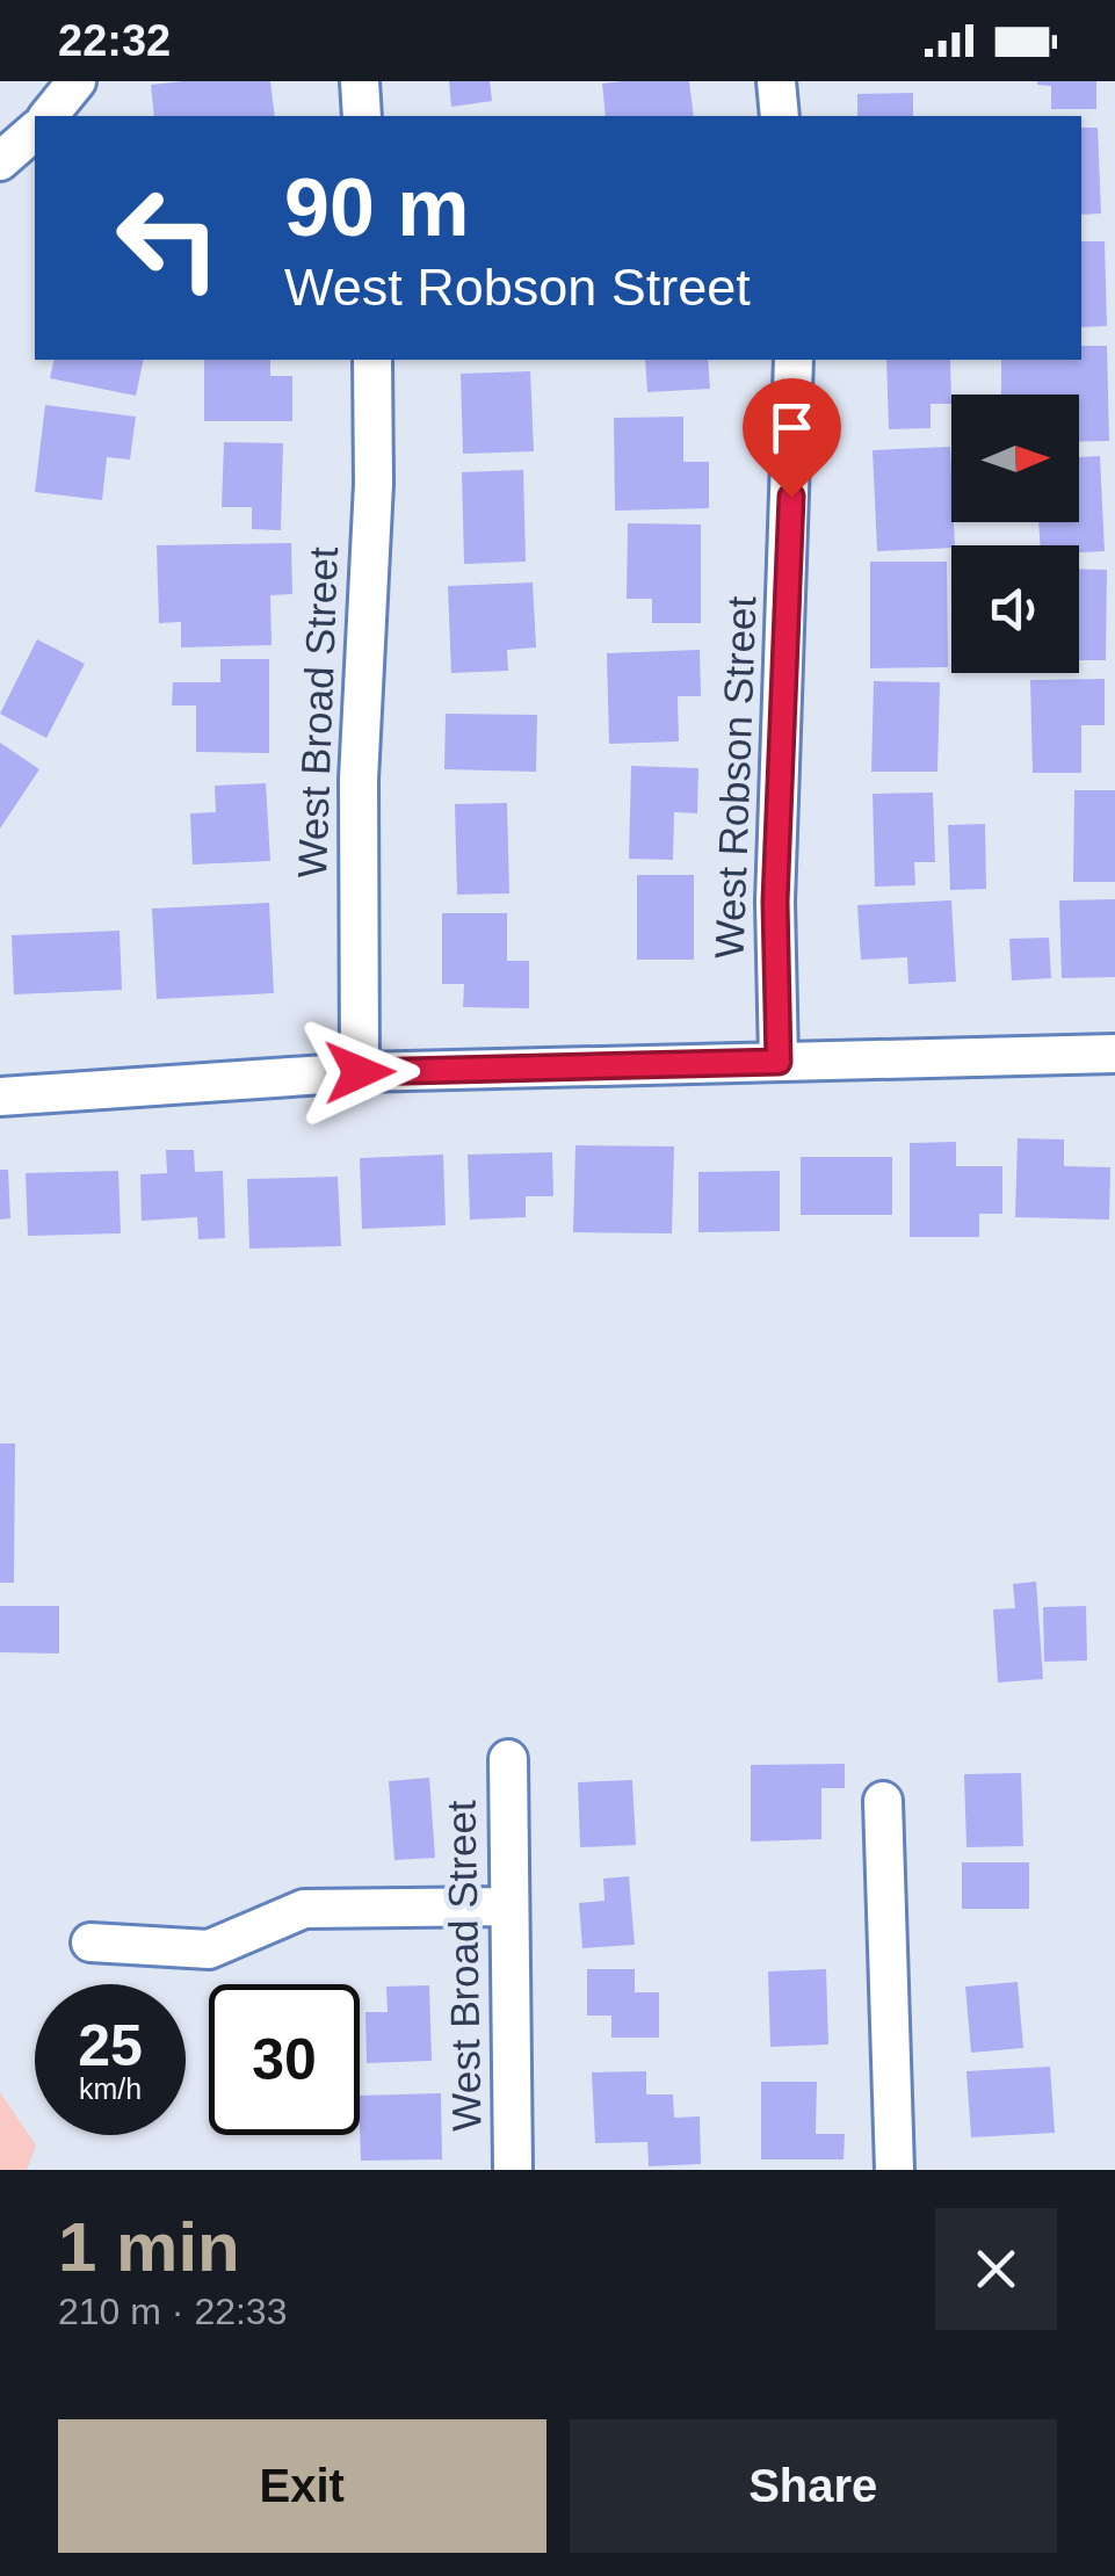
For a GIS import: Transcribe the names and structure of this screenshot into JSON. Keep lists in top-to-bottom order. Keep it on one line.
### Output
{"streets":{"street":["West Broad Street","West Robson Street"]},"north":"right","page":{"status":"22:32","turn":["90 m","West Robson Street"],"speed":"25 km/h","limit":"30","heading":["1 min","210 m · 22:33"],"buttons":["Exit","Share"]}}
